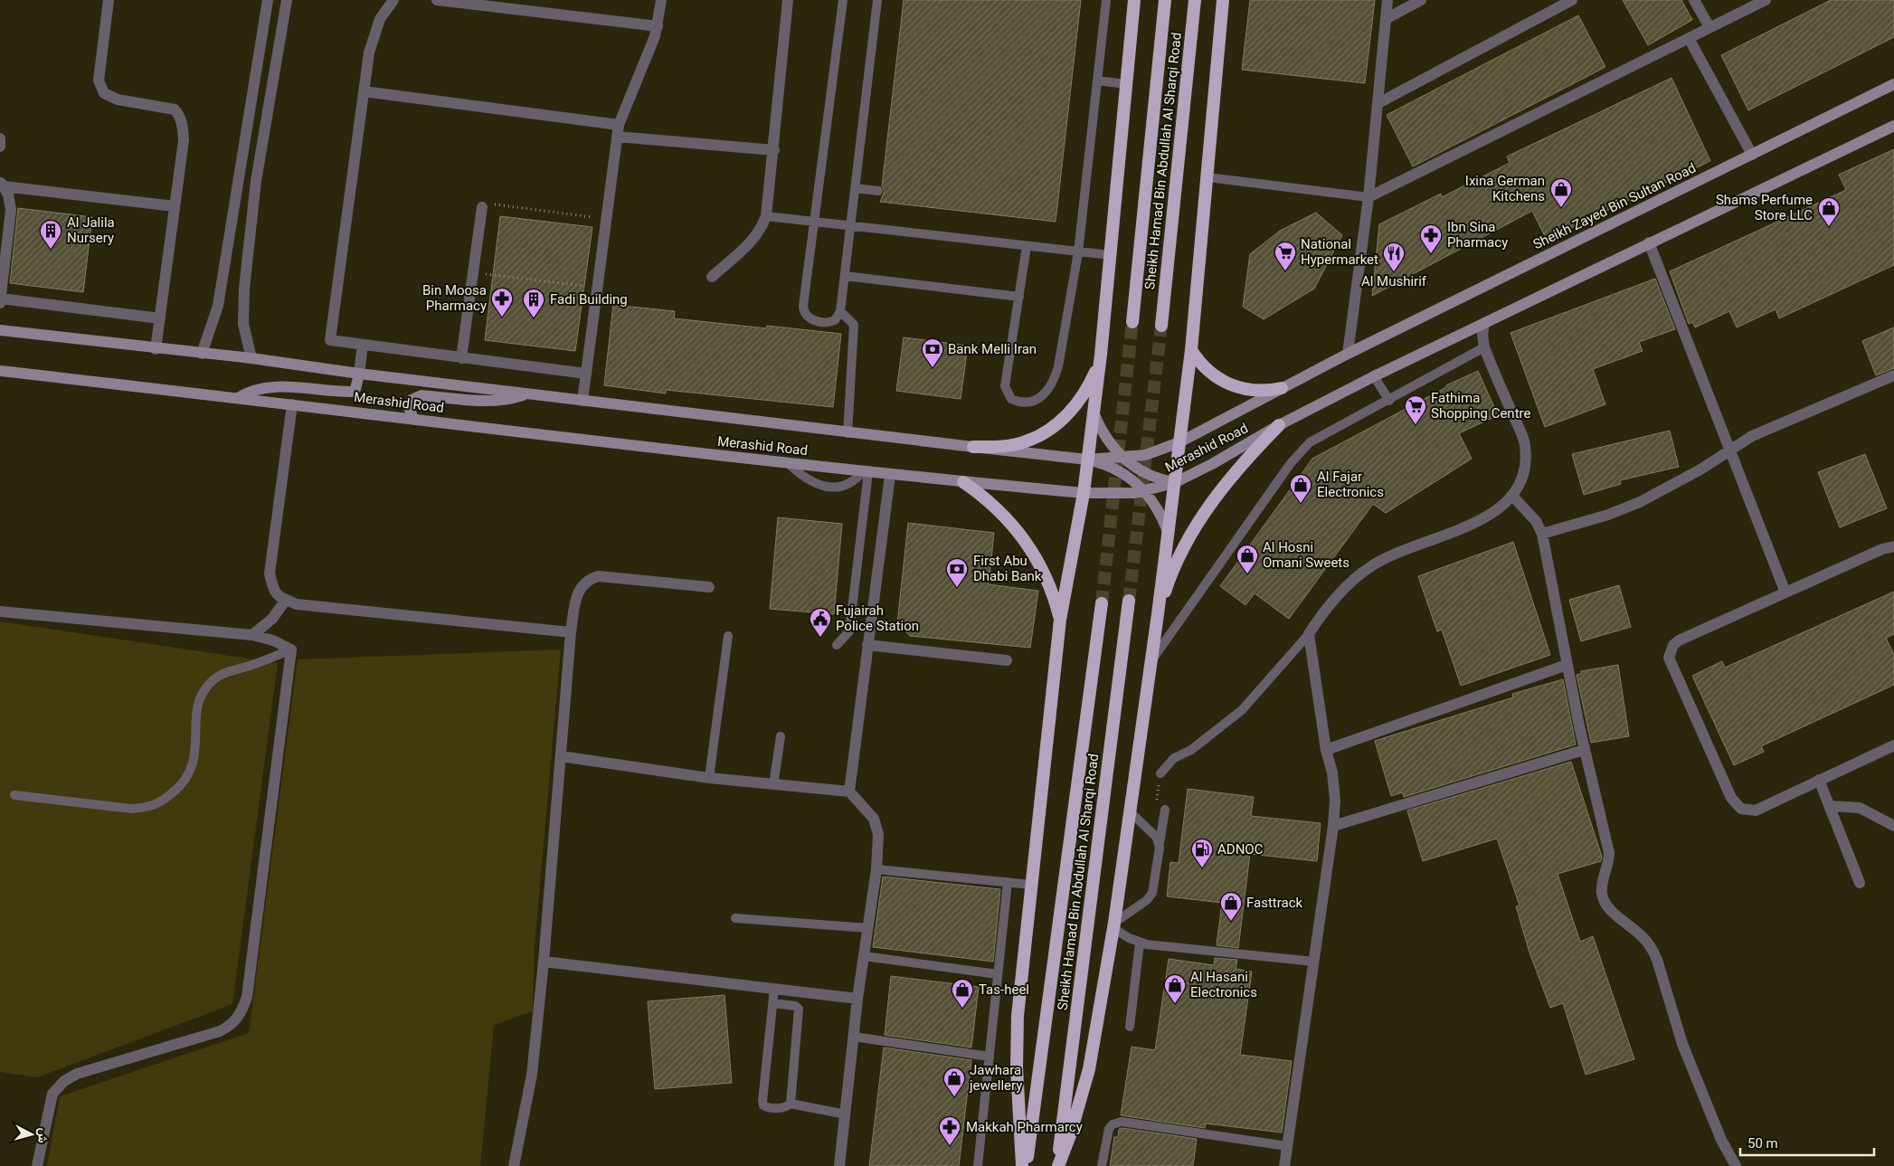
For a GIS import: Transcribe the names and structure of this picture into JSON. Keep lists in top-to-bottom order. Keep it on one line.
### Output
{"streets":{"highway":["Sheikh Hamad Bin Abdullah Al Sharqi Road"],"main road":["Sheikh Zayed Bin Sultan Road","Merashid Road"]},"crossings":[["Sheikh Zayed Bin Sultan Road","Merashid Road"]],"places":{"shop":["Ixina German Kitchens","Shams Perfume Store LLC","Al Fajar Electronics","Al Hosni Omani Sweets","Fasttrack","Al Hasani Electronics","Tas-heel","Jawhara jewellery"],"building":["Al Jalila Nursery","Fadi Building"],"pharmacy":["Ibn Sina Pharmacy","Bin Moosa Pharmacy","Makkah Pharmarcy"],"supermarket":["National Hypermarket","Fathima Shopping Centre"],"restaurant":["Al Mushirif"],"bank":["Bank Melli Iran","First Abu Dhabi Bank"],"public building":["Fujairah Police Station"],"fuel station":["ADNOC"]},"scale_bar":"50 m","north":"right"}
